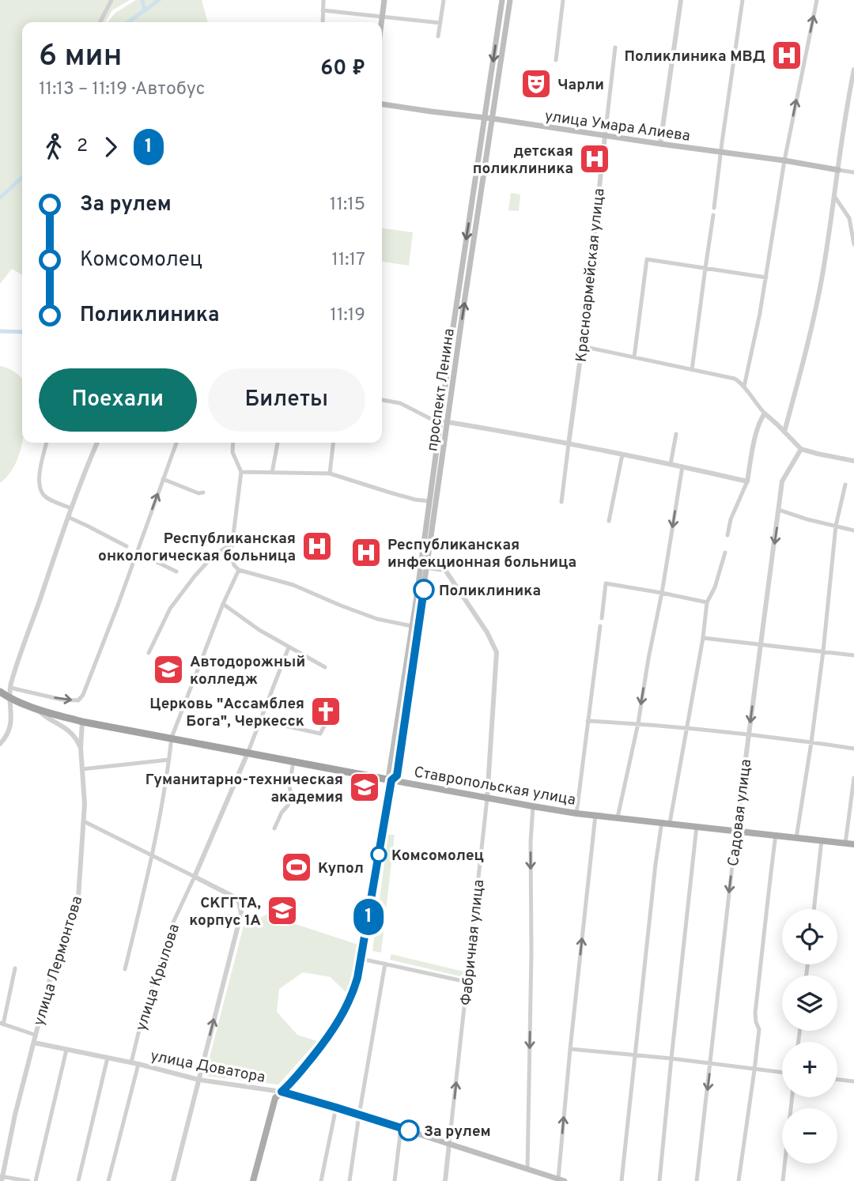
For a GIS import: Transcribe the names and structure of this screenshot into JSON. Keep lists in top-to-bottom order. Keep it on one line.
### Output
{"streets":{"highway":["Ставропольская улица"],"main road":["улица Умара Алиева","проспект Ленина","улица Доватора"],"street":["Красноармейская улица","Садовая улица","Фабричная улица","улица Лермонтова","улица Крылова"]},"crossings":[["улица Умара Алиева","Красноармейская улица"],["улица Умара Алиева","проспект Ленина"],["проспект Ленина","Ставропольская улица"],["проспект Ленина","Фабричная улица"],["проспект Ленина","улица Доватора"],["Ставропольская улица","Садовая улица"],["Ставропольская улица","Фабричная улица"],["Ставропольская улица","улица Лермонтова"],["Ставропольская улица","улица Крылова"],["Фабричная улица","улица Доватора"],["улица Лермонтова","улица Доватора"],["улица Крылова","улица Доватора"]],"one_way":["Садовая улица"],"places":{"hospital":["Поликлиника МВД","детская поликлиника","Республиканская онкологическая больница","Республиканская инфекционная больница"],"theatre":["Чарли"],"other":["Поликлиника","Комсомолец","За рулем"],"school or university":["Автодорожный колледж","Гуманитарно-техническая академия","СКГГТА, корпус 1А"],"church":["Церковь \"Ассамблея Бога\", Черкесск"],"sports":["Купол"]},"lines":["bus line 1"],"page":{"on_map":"1","heading":["6 мин","11:13 – 11:19 · Автобус","60 ₽"],"legs":["2","1"],"list":[{"name":"За рулем","value":"11:15"},{"name":"Комсомолец","value":"11:17"},{"name":"Поликлиника","value":"11:19"}],"buttons":["Поехали","Билеты"],"map_buttons":["+","−"]}}
